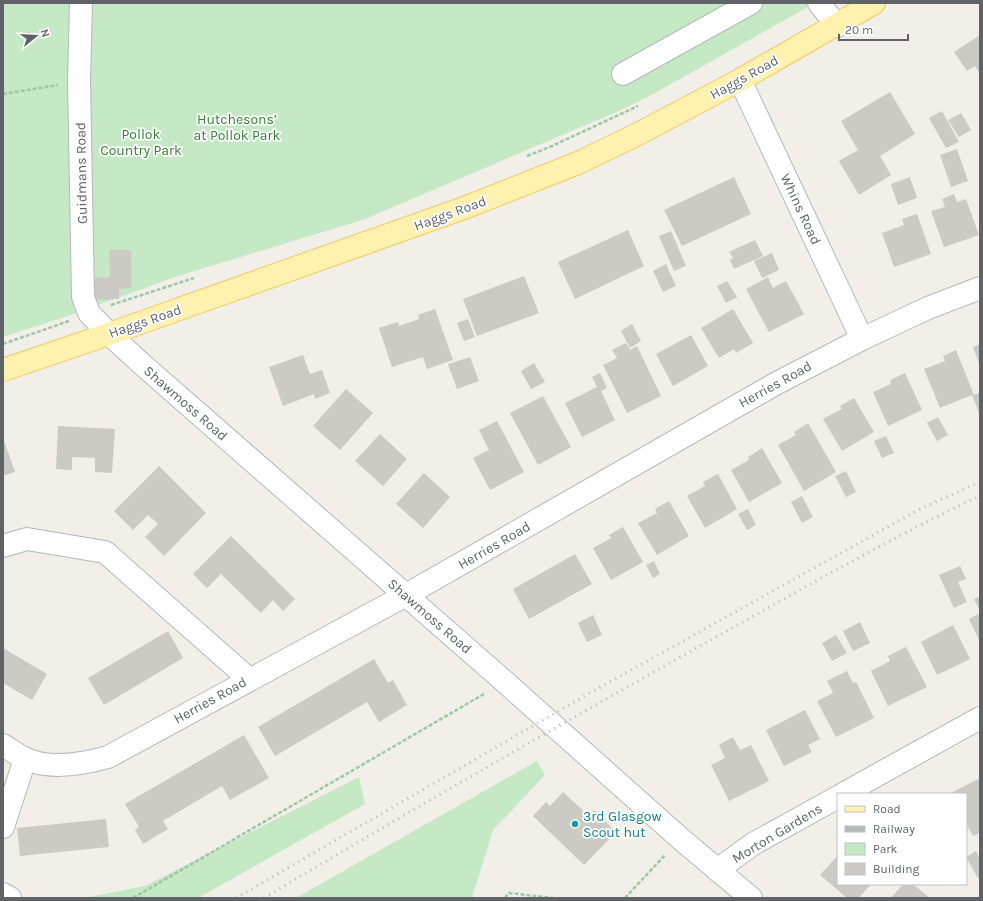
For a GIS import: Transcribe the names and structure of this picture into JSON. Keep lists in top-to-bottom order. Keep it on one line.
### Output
{"streets":{"main road":["Haggs Road"],"street":["Guidmans Road","Whins Road","Herries Road","Shawmoss Road","Morton Gardens"]},"crossings":[["Haggs Road","Guidmans Road"],["Haggs Road","Whins Road"],["Haggs Road","Shawmoss Road"],["Guidmans Road","Shawmoss Road"],["Whins Road","Herries Road"],["Herries Road","Shawmoss Road"],["Shawmoss Road","Morton Gardens"]],"parks":["Hutchesons’ at Pollok Park","Pollok Country Park"],"places":["3rd Glasgow Scout hut"],"legend":["Road","Railway","Park","Building"],"scale_bar":"20 m","north":"right"}
